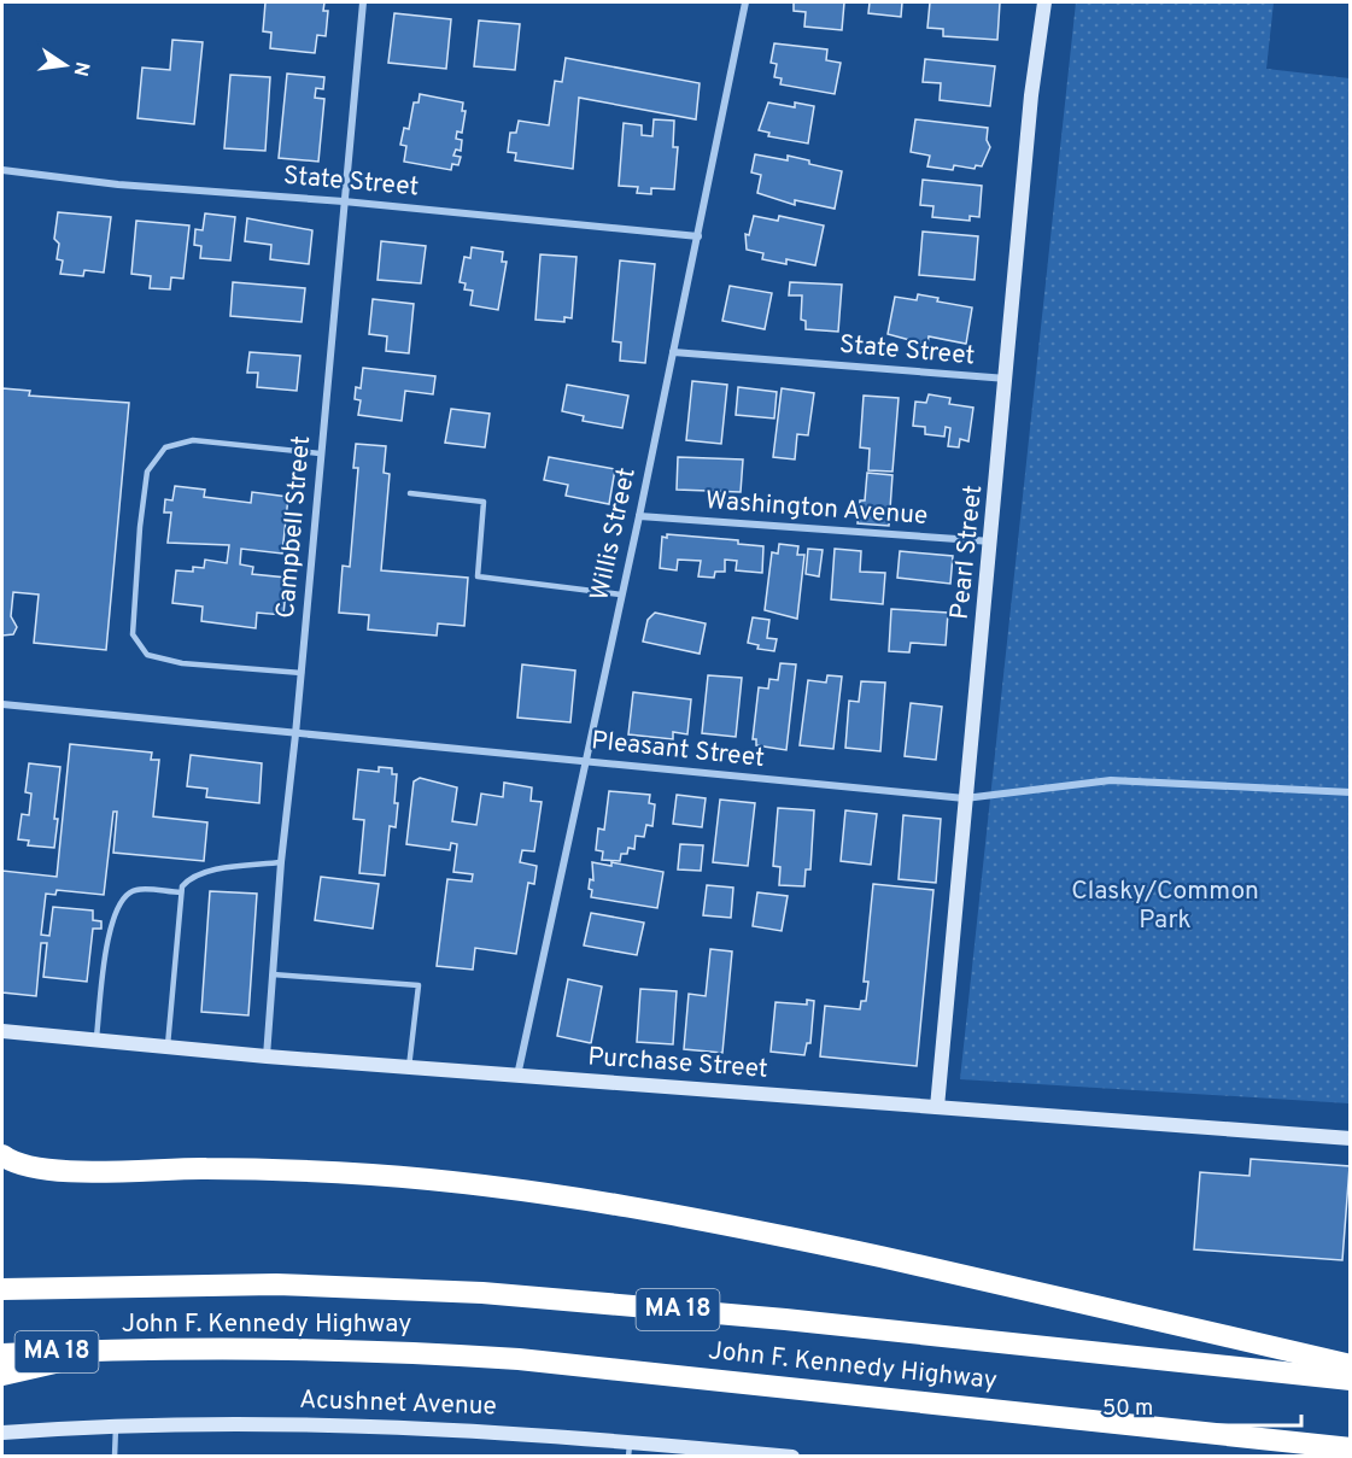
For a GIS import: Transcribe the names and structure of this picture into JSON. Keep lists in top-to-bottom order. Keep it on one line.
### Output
{"streets":{"highway":["MA 18","John F. Kennedy Highway"],"main road":["Pearl Street","Purchase Street","Acushnet Avenue"],"street":["State Street","Washington Avenue","Campbell Street","Willis Street","Pleasant Street"]},"crossings":[["State Street","Campbell Street"],["State Street","Willis Street"],["State Street","Pearl Street"],["Washington Avenue","Willis Street"],["Washington Avenue","Pearl Street"],["Campbell Street","Pleasant Street"],["Campbell Street","Purchase Street"],["Willis Street","Pleasant Street"],["Willis Street","Purchase Street"],["Pearl Street","Pleasant Street"],["Pearl Street","Purchase Street"]],"parks":["Clasky/Common Park"],"scale_bar":"50 m","north":"right"}
